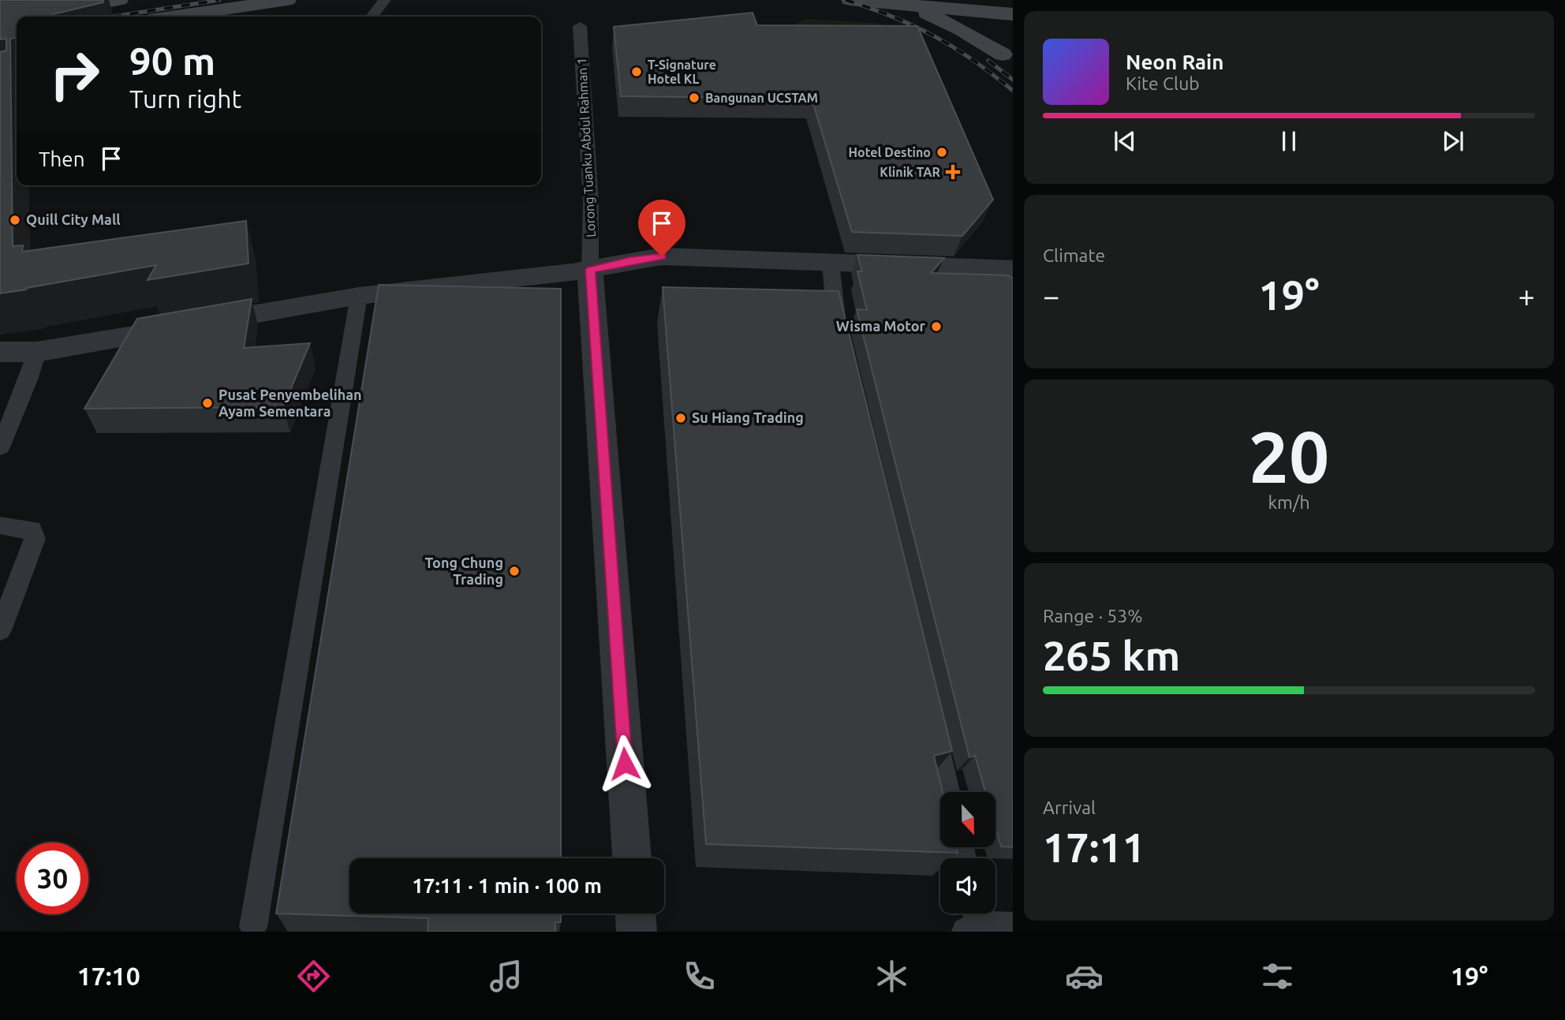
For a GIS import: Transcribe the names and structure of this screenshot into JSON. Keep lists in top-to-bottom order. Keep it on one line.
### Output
{"streets":{"lane":["Lorong Tuanku Abdul Rahman 1"]},"places":{"other":["T-Signature Hotel KL","Bangunan UCSTAM","Hotel Destino","Quill City Mall","Wisma Motor","Pusat Penyembelihan Ayam Sementara","Su Hiang Trading","Tong Chung Trading"],"health":["Klinik TAR"]},"north":"bottom","page":{"turn":["90 m","Turn right"],"song":["Neon Rain","Kite Club"],"then":"Then","tile":["Climate",["20","km/h"],["Range · 53%","265 km"],["Arrival","17:11"]],"heat":["−","19°","+"],"limit":"30","trip":"17:11 · 1 min · 100 m","tabs":["17:10","19°"]}}
